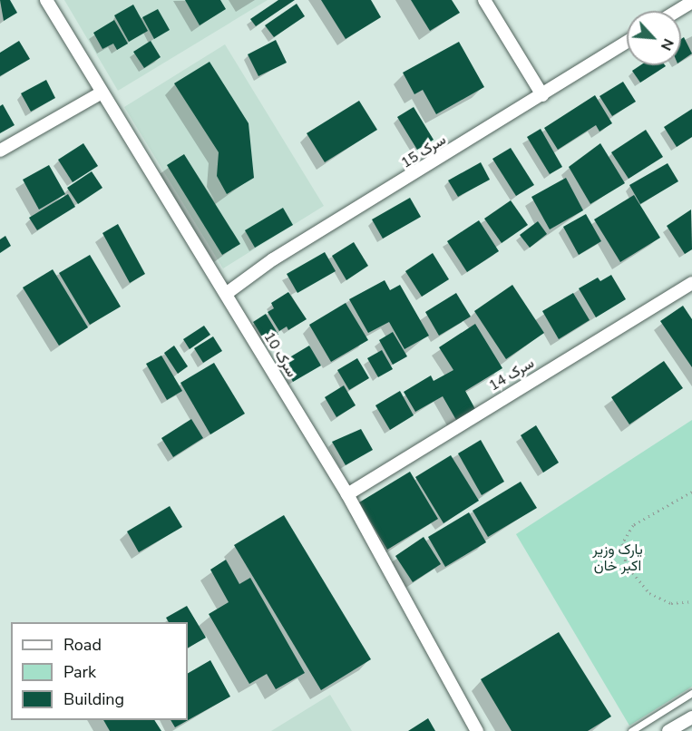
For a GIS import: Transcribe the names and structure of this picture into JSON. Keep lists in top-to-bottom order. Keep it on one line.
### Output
{"streets":{"street":["سرک 15","سرک 10","سرک 14"]},"crossings":[["سرک 15","سرک 10"],["سرک 10","سرک 14"]],"parks":["پارک وزیر اکبر خان"],"legend":["Road","Park","Building"],"north":"bottom right"}
